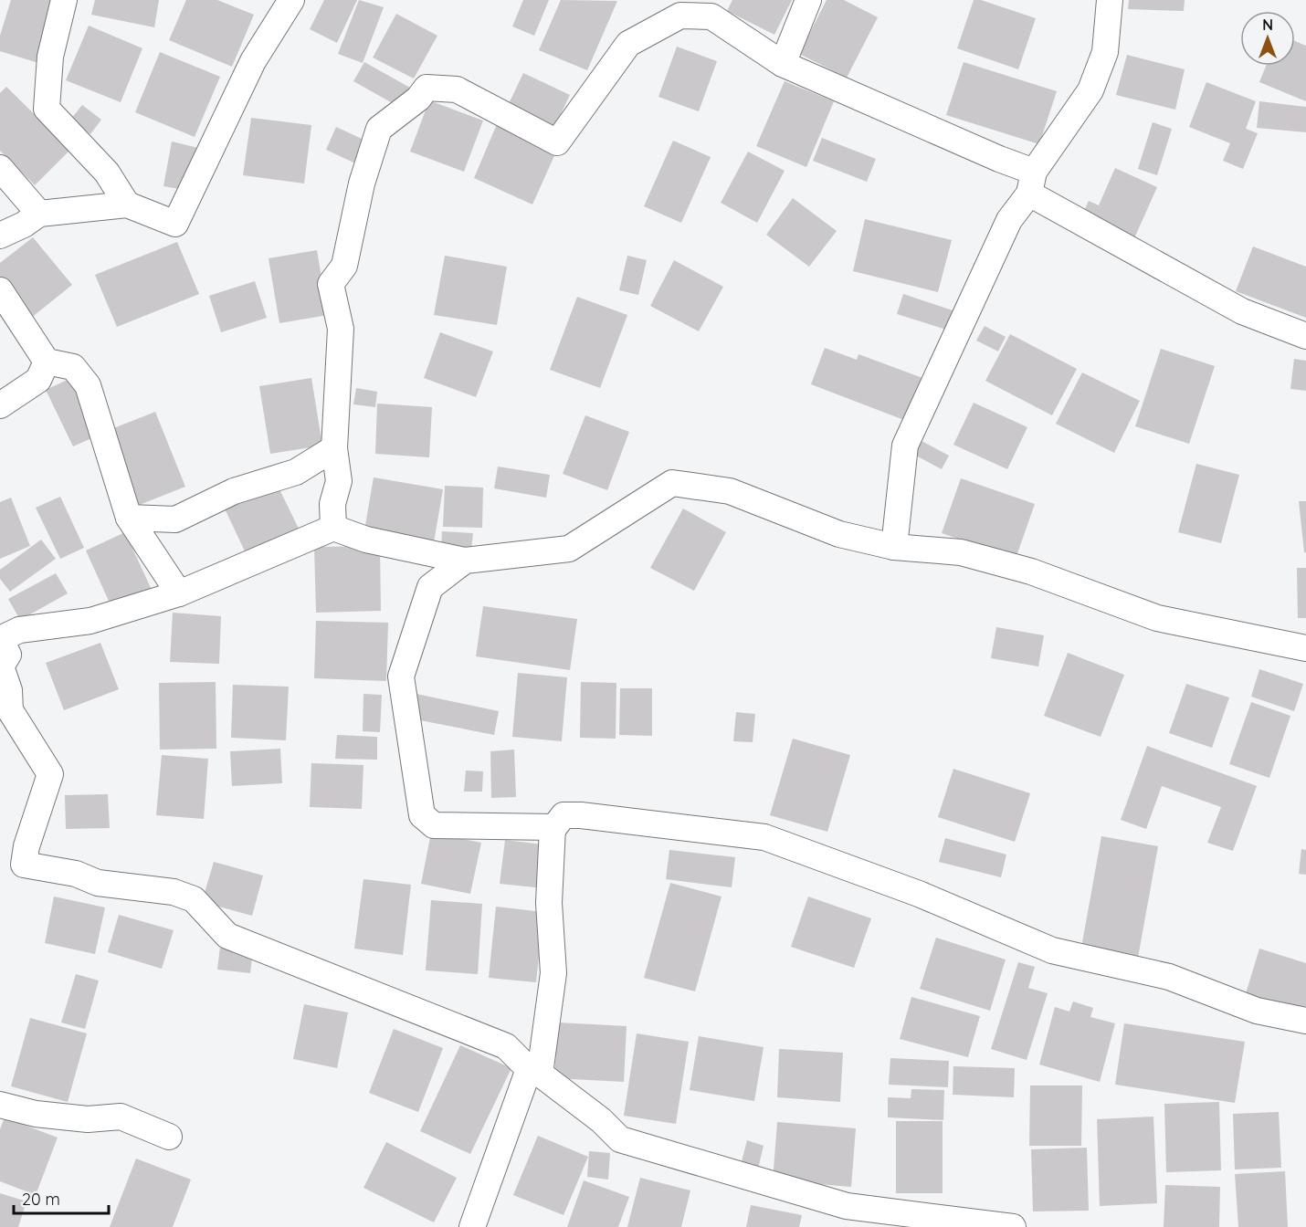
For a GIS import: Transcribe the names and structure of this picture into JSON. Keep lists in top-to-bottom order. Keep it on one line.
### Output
{"scale_bar":"20 m","north":"top"}
